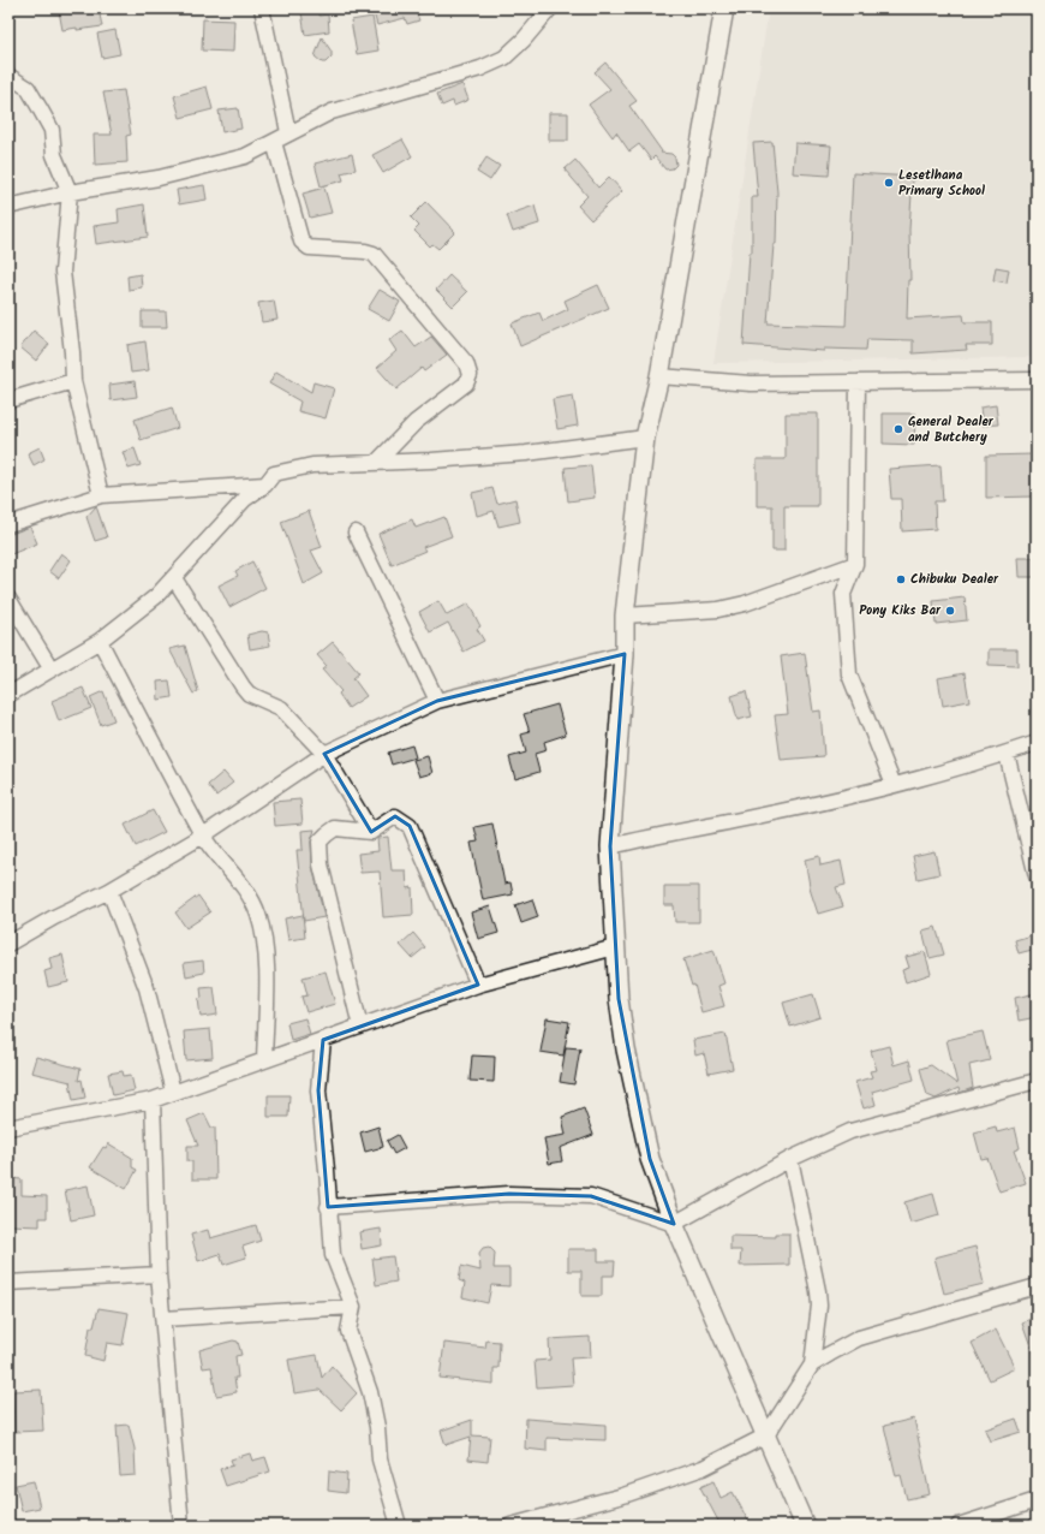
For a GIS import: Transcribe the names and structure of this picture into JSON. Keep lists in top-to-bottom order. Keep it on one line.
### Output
{"places":["Lesetlhana Primary School","General Dealer and Butchery","Chibuku Dealer","Pony Kiks Bar"]}
